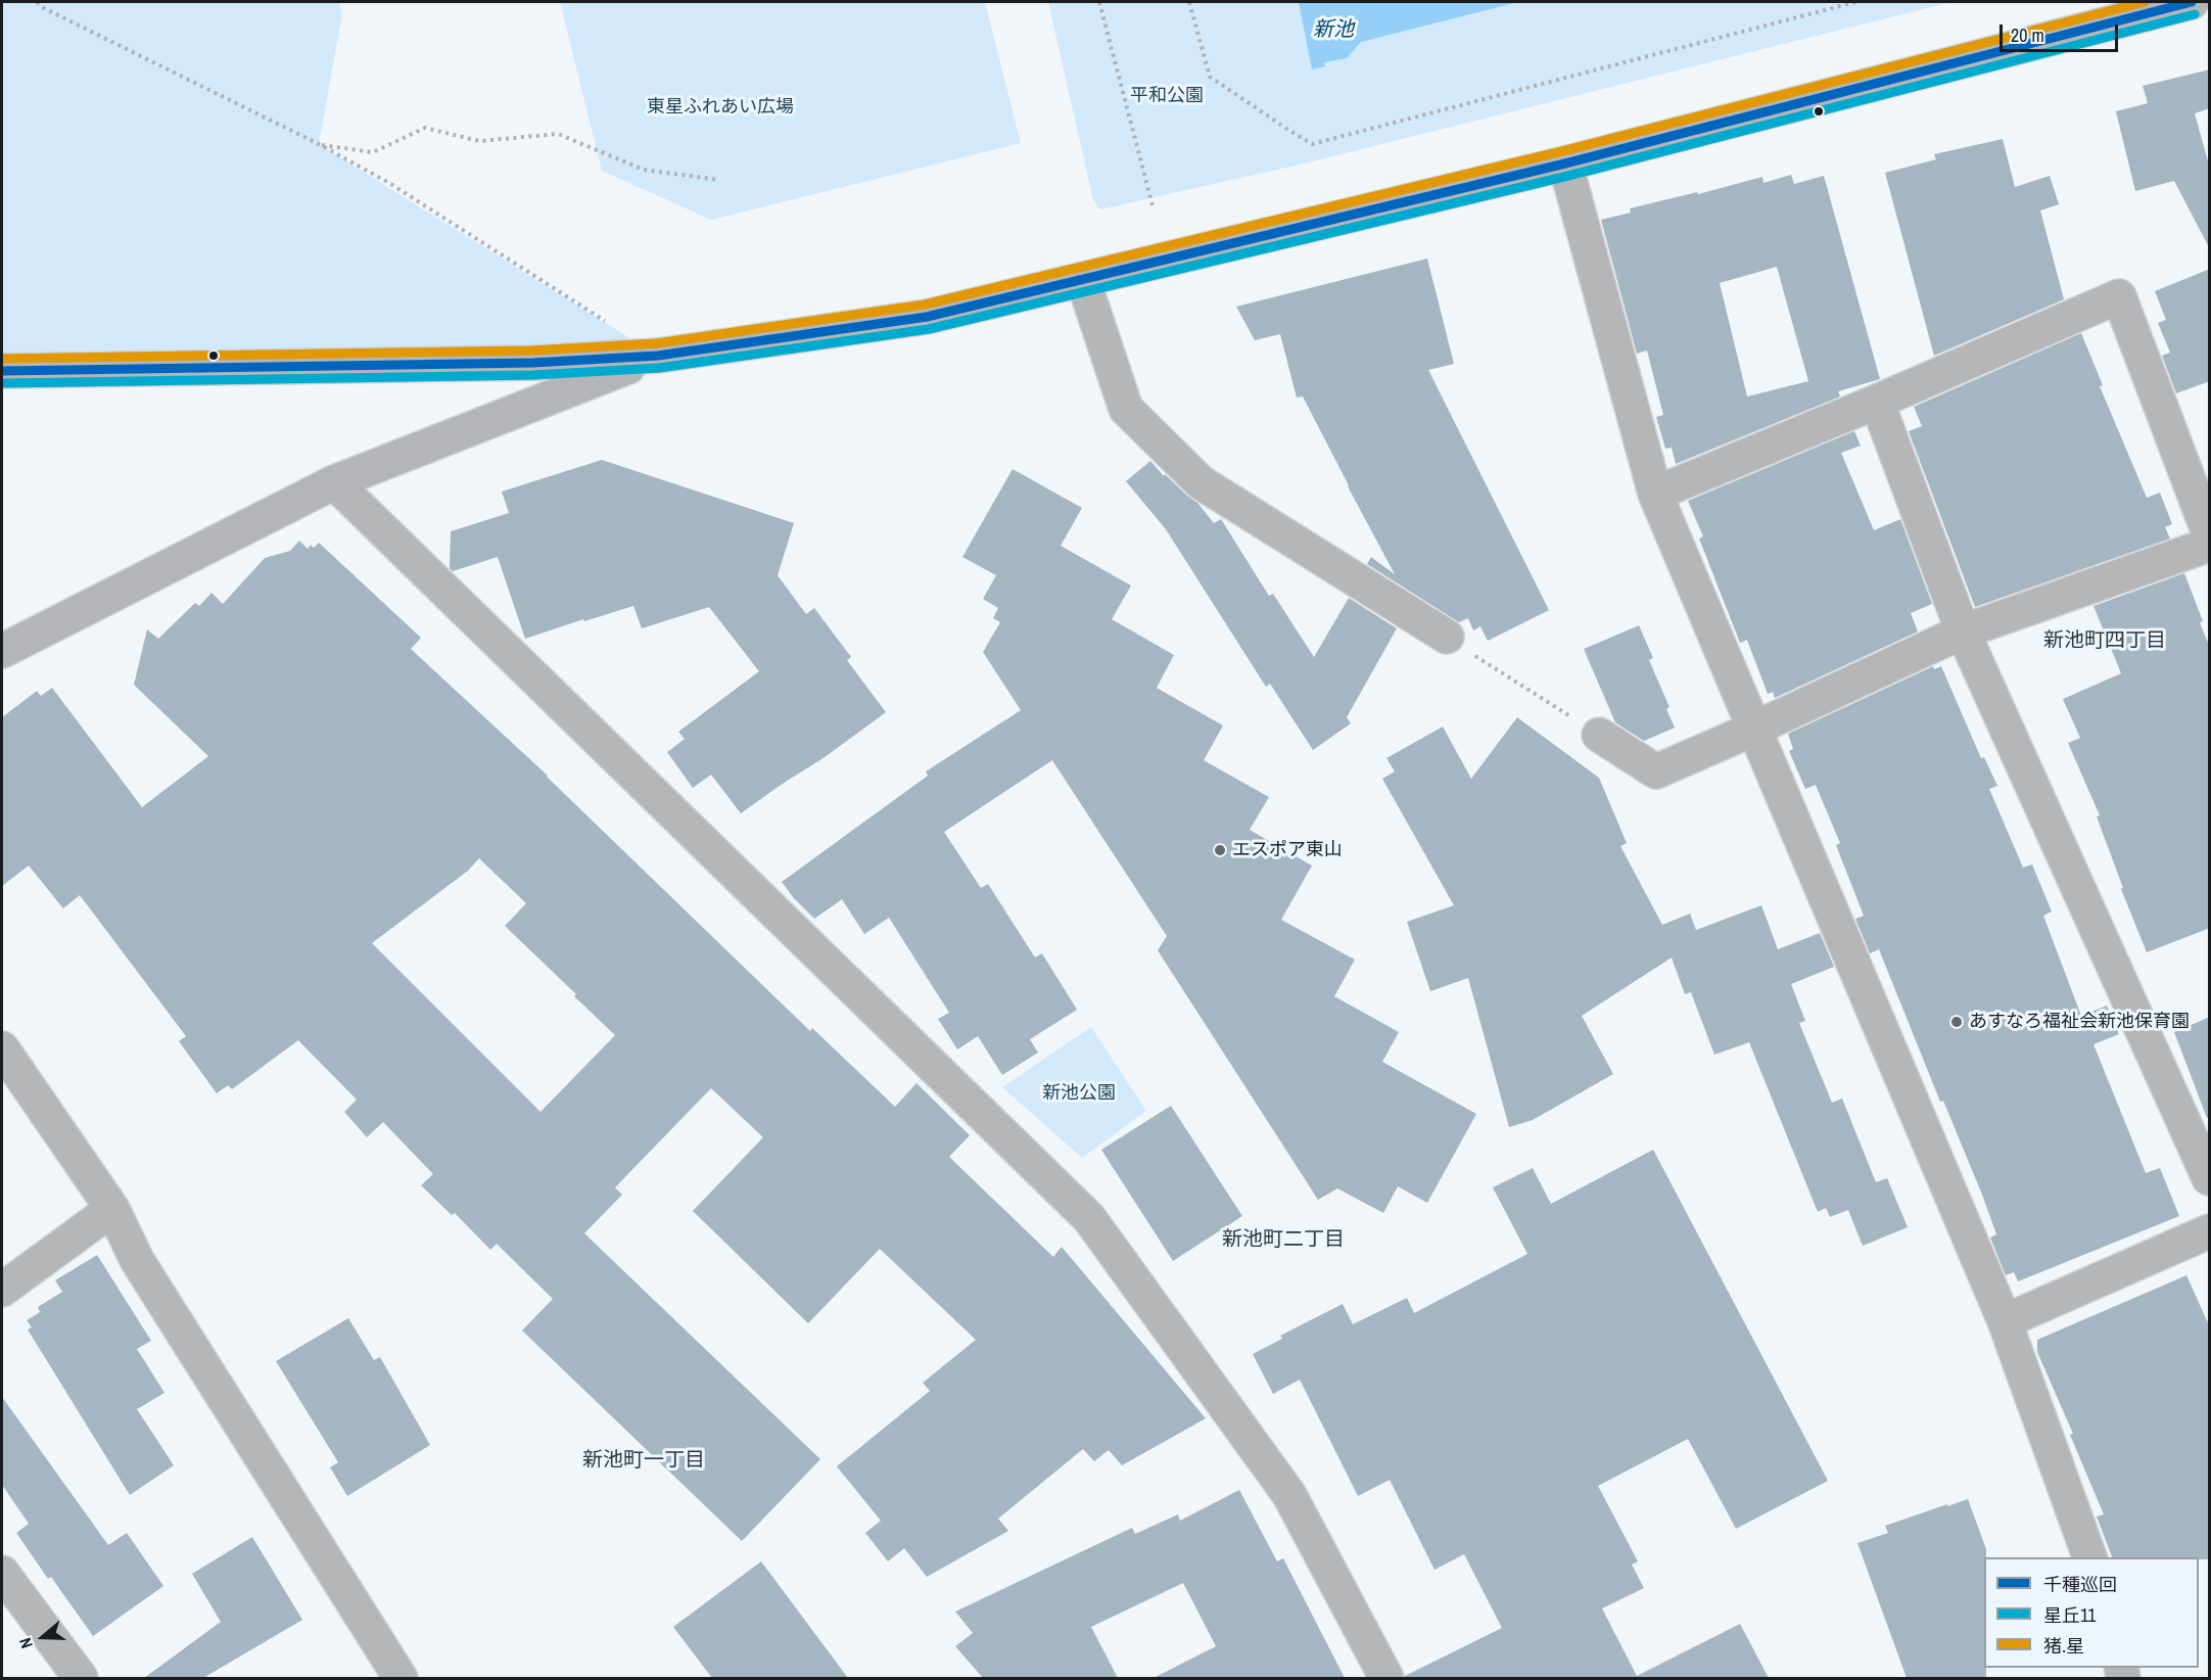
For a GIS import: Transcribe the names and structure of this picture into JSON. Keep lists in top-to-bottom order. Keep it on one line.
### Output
{"districts":["新池町四丁目","新池町二丁目","新池町一丁目"],"water":["新池"],"parks":["平和公園","東星ふれあい広場","新池公園"],"places":["エスポア東山","あすなろ福祉会新池保育園"],"lines":["transit line 千種巡回","transit line 猪.星","transit line 星丘11"],"legend":["千種巡回","星丘11","猪.星"],"scale_bar":"20 m","north":"left"}
